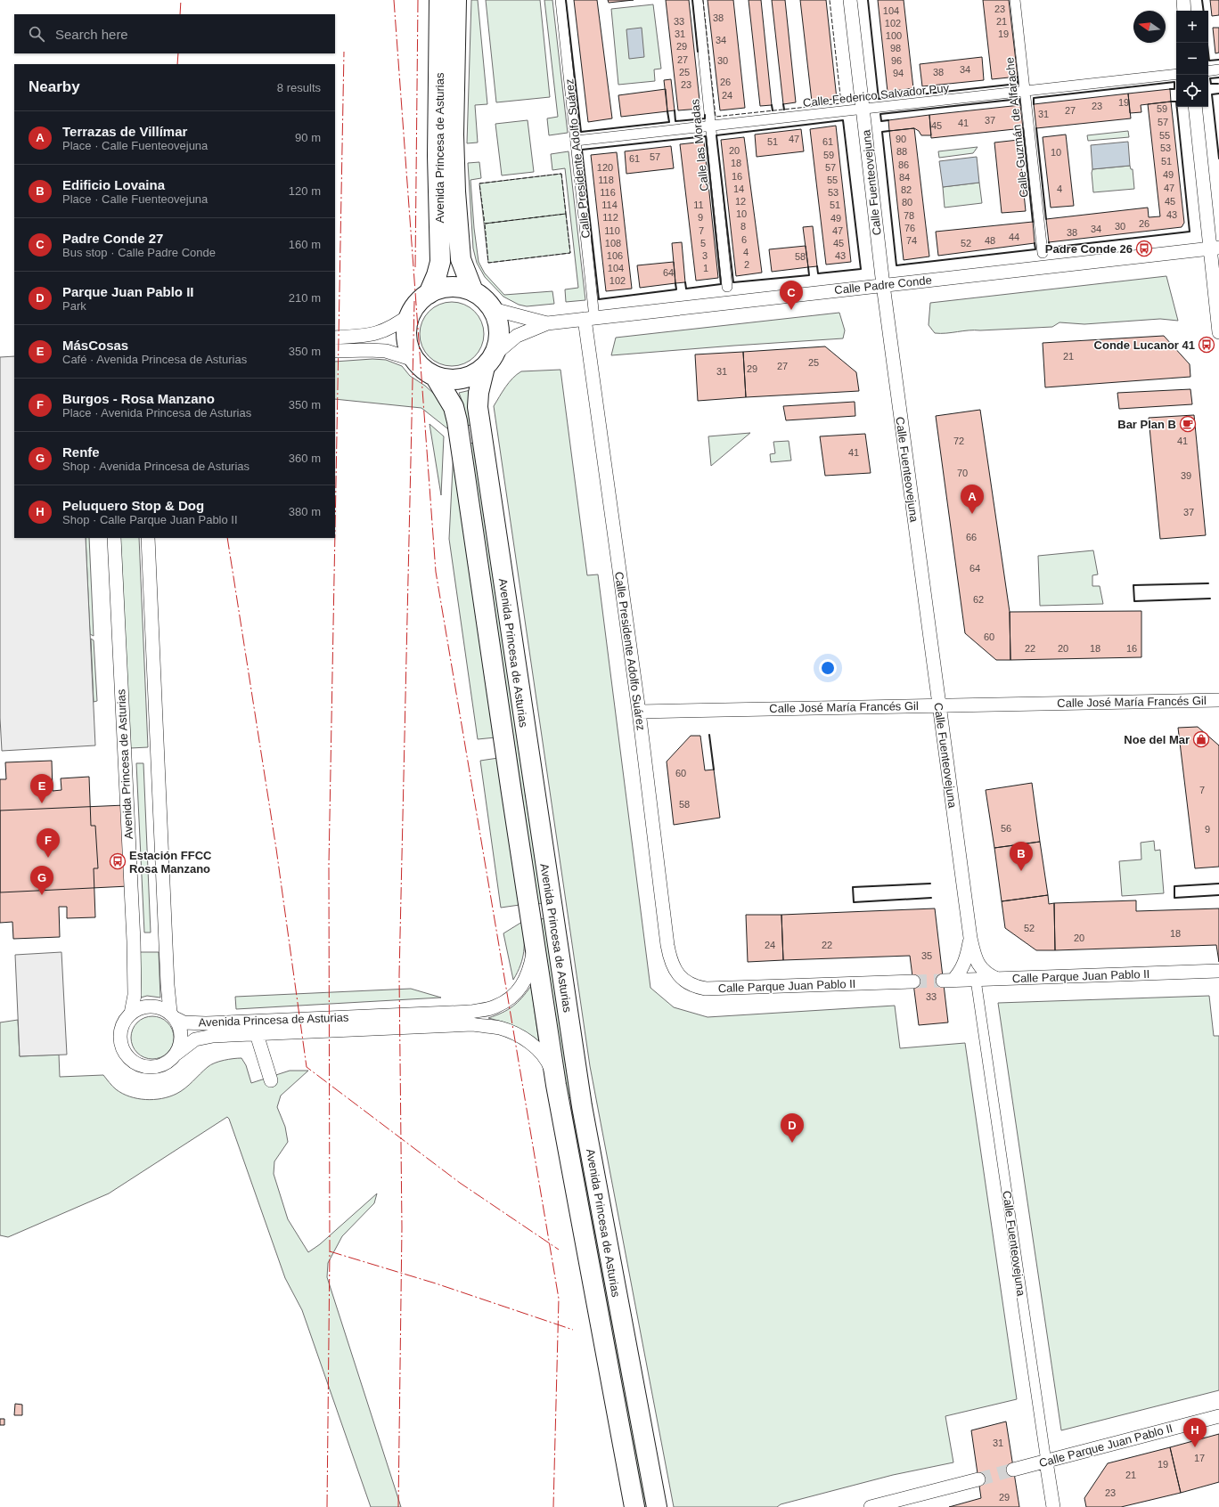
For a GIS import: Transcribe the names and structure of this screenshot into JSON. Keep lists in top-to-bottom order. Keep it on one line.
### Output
{"streets":{"main road":["Avenida Princesa de Asturias"],"street":["Calle Federico Salvador Puy","Calle Guzmán de Alfarache","Calle las Moradas","Calle Presidente Adolfo Suárez","Calle Fuenteovejuna","Calle Padre Conde","Calle José María Francés Gil","Calle Parque Juan Pablo II"]},"crossings":[["Calle Federico Salvador Puy","Calle Guzmán de Alfarache"],["Calle Federico Salvador Puy","Calle las Moradas"],["Calle Federico Salvador Puy","Calle Presidente Adolfo Suárez"],["Calle Federico Salvador Puy","Calle Fuenteovejuna"],["Avenida Princesa de Asturias","Calle Padre Conde"],["Calle Presidente Adolfo Suárez","Calle Padre Conde"],["Calle Presidente Adolfo Suárez","Calle José María Francés Gil"],["Calle Presidente Adolfo Suárez","Calle Parque Juan Pablo II"],["Calle Fuenteovejuna","Calle Padre Conde"],["Calle Fuenteovejuna","Calle José María Francés Gil"],["Calle Fuenteovejuna","Calle Parque Juan Pablo II"]],"places":{"bus stop":["Padre Conde 26","Conde Lucanor 41","Estación FFCC Rosa Manzano"],"cafe":["Bar Plan B"],"shop":["Noe del Mar"]},"house_numbers":["23","104","38","33","21","102","31","19","100","34","29","98","27","30","96","34","25","38","94","26","23","24","19","23","59","27","31","37","57","41","45","55","47","90","51","61","53","20","88","10","59","57","61","51","18","86","120","57","49","16","84","118","55","47","14","4","82","116","53","12","45","80","114","11","51","10","43","78","112","9","49","26","8","30","76","34","110","7","47","38","44","6","74","48","108","5","45","52","4","106","3","43","58","2","104","1","64","102","21","25","27","29","31","72","41","41","70","39","37","66","64","62","60","22","20","18","16","60","7","58","56","9","52","18","20","24","22","35","33","31","17","19","21","23","29"],"north":"left","page":{"map_buttons":["+","−"],"search":"Search here","heading":["Nearby","8 results"],"list":[{"mark":"A","name":"Terrazas de Villímar","note":"Place · Calle Fuenteovejuna","value":"90 m"},{"mark":"B","name":"Edificio Lovaina","note":"Place · Calle Fuenteovejuna","value":"120 m"},{"mark":"C","name":"Padre Conde 27","note":"Bus stop · Calle Padre Conde","value":"160 m"},{"mark":"D","name":"Parque Juan Pablo II","note":"Park","value":"210 m"},{"mark":"E","name":"MásCosas","note":"Café · Avenida Princesa de Asturias","value":"350 m"},{"mark":"F","name":"Burgos - Rosa Manzano","note":"Place · Avenida Princesa de Asturias","value":"350 m"},{"mark":"G","name":"Renfe","note":"Shop · Avenida Princesa de Asturias","value":"360 m"},{"mark":"H","name":"Peluquero Stop & Dog","note":"Shop · Calle Parque Juan Pablo II","value":"380 m"}],"pins":["C","A","E","F","B","G","D","H"]}}
